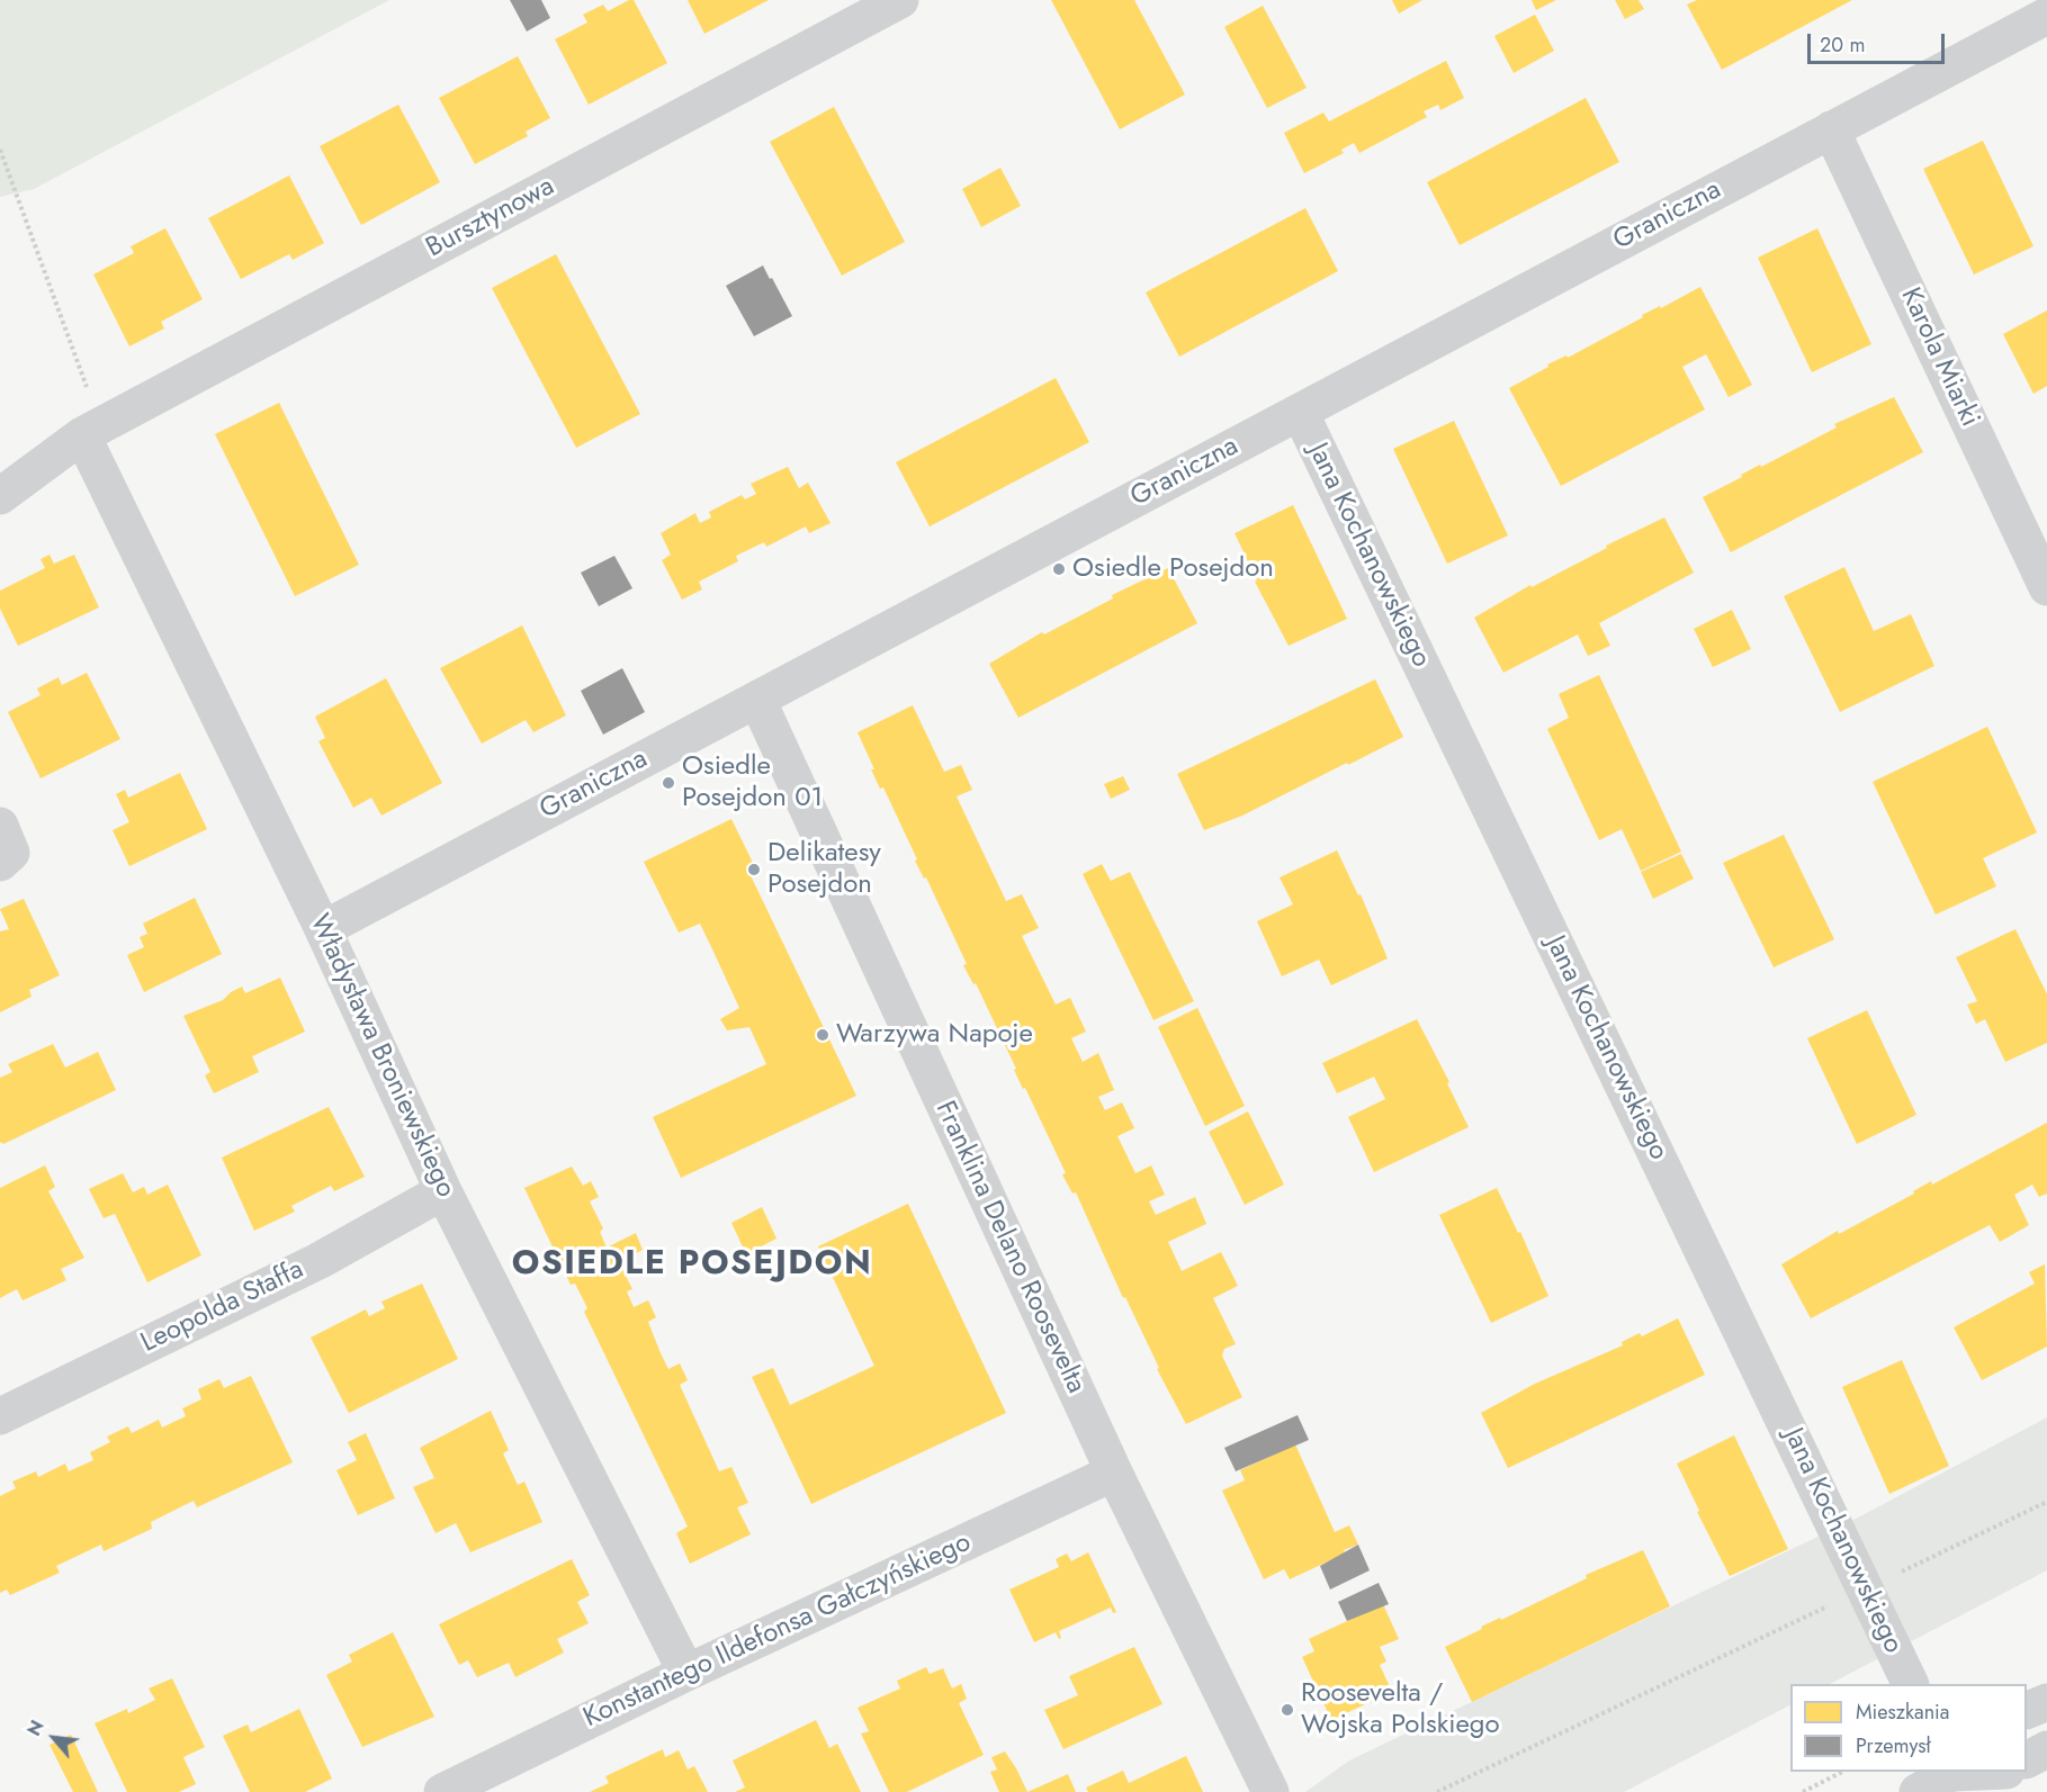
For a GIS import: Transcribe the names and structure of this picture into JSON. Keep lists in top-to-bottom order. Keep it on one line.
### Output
{"streets":{"street":["Graniczna","Bursztynowa","Karola Miarki","Jana Kochanowskiego","Władysława Broniewskiego","Franklina Delano Roosevelta","Leopolda Staffa","Konstantego Ildefonsa Gałczyńskiego"]},"crossings":[["Graniczna","Karola Miarki"],["Graniczna","Jana Kochanowskiego"],["Graniczna","Władysława Broniewskiego"],["Graniczna","Franklina Delano Roosevelta"],["Bursztynowa","Władysława Broniewskiego"],["Władysława Broniewskiego","Leopolda Staffa"],["Władysława Broniewskiego","Konstantego Ildefonsa Gałczyńskiego"],["Franklina Delano Roosevelta","Konstantego Ildefonsa Gałczyńskiego"]],"districts":["OSIEDLE POSEJDON"],"places":["Osiedle Posejdon","Osiedle Posejdon 01","Delikatesy Posejdon","Warzywa Napoje","Roosevelta / Wojska Polskiego"],"legend":["Mieszkania","Przemysł"],"scale_bar":"20 m","north":"top left"}
